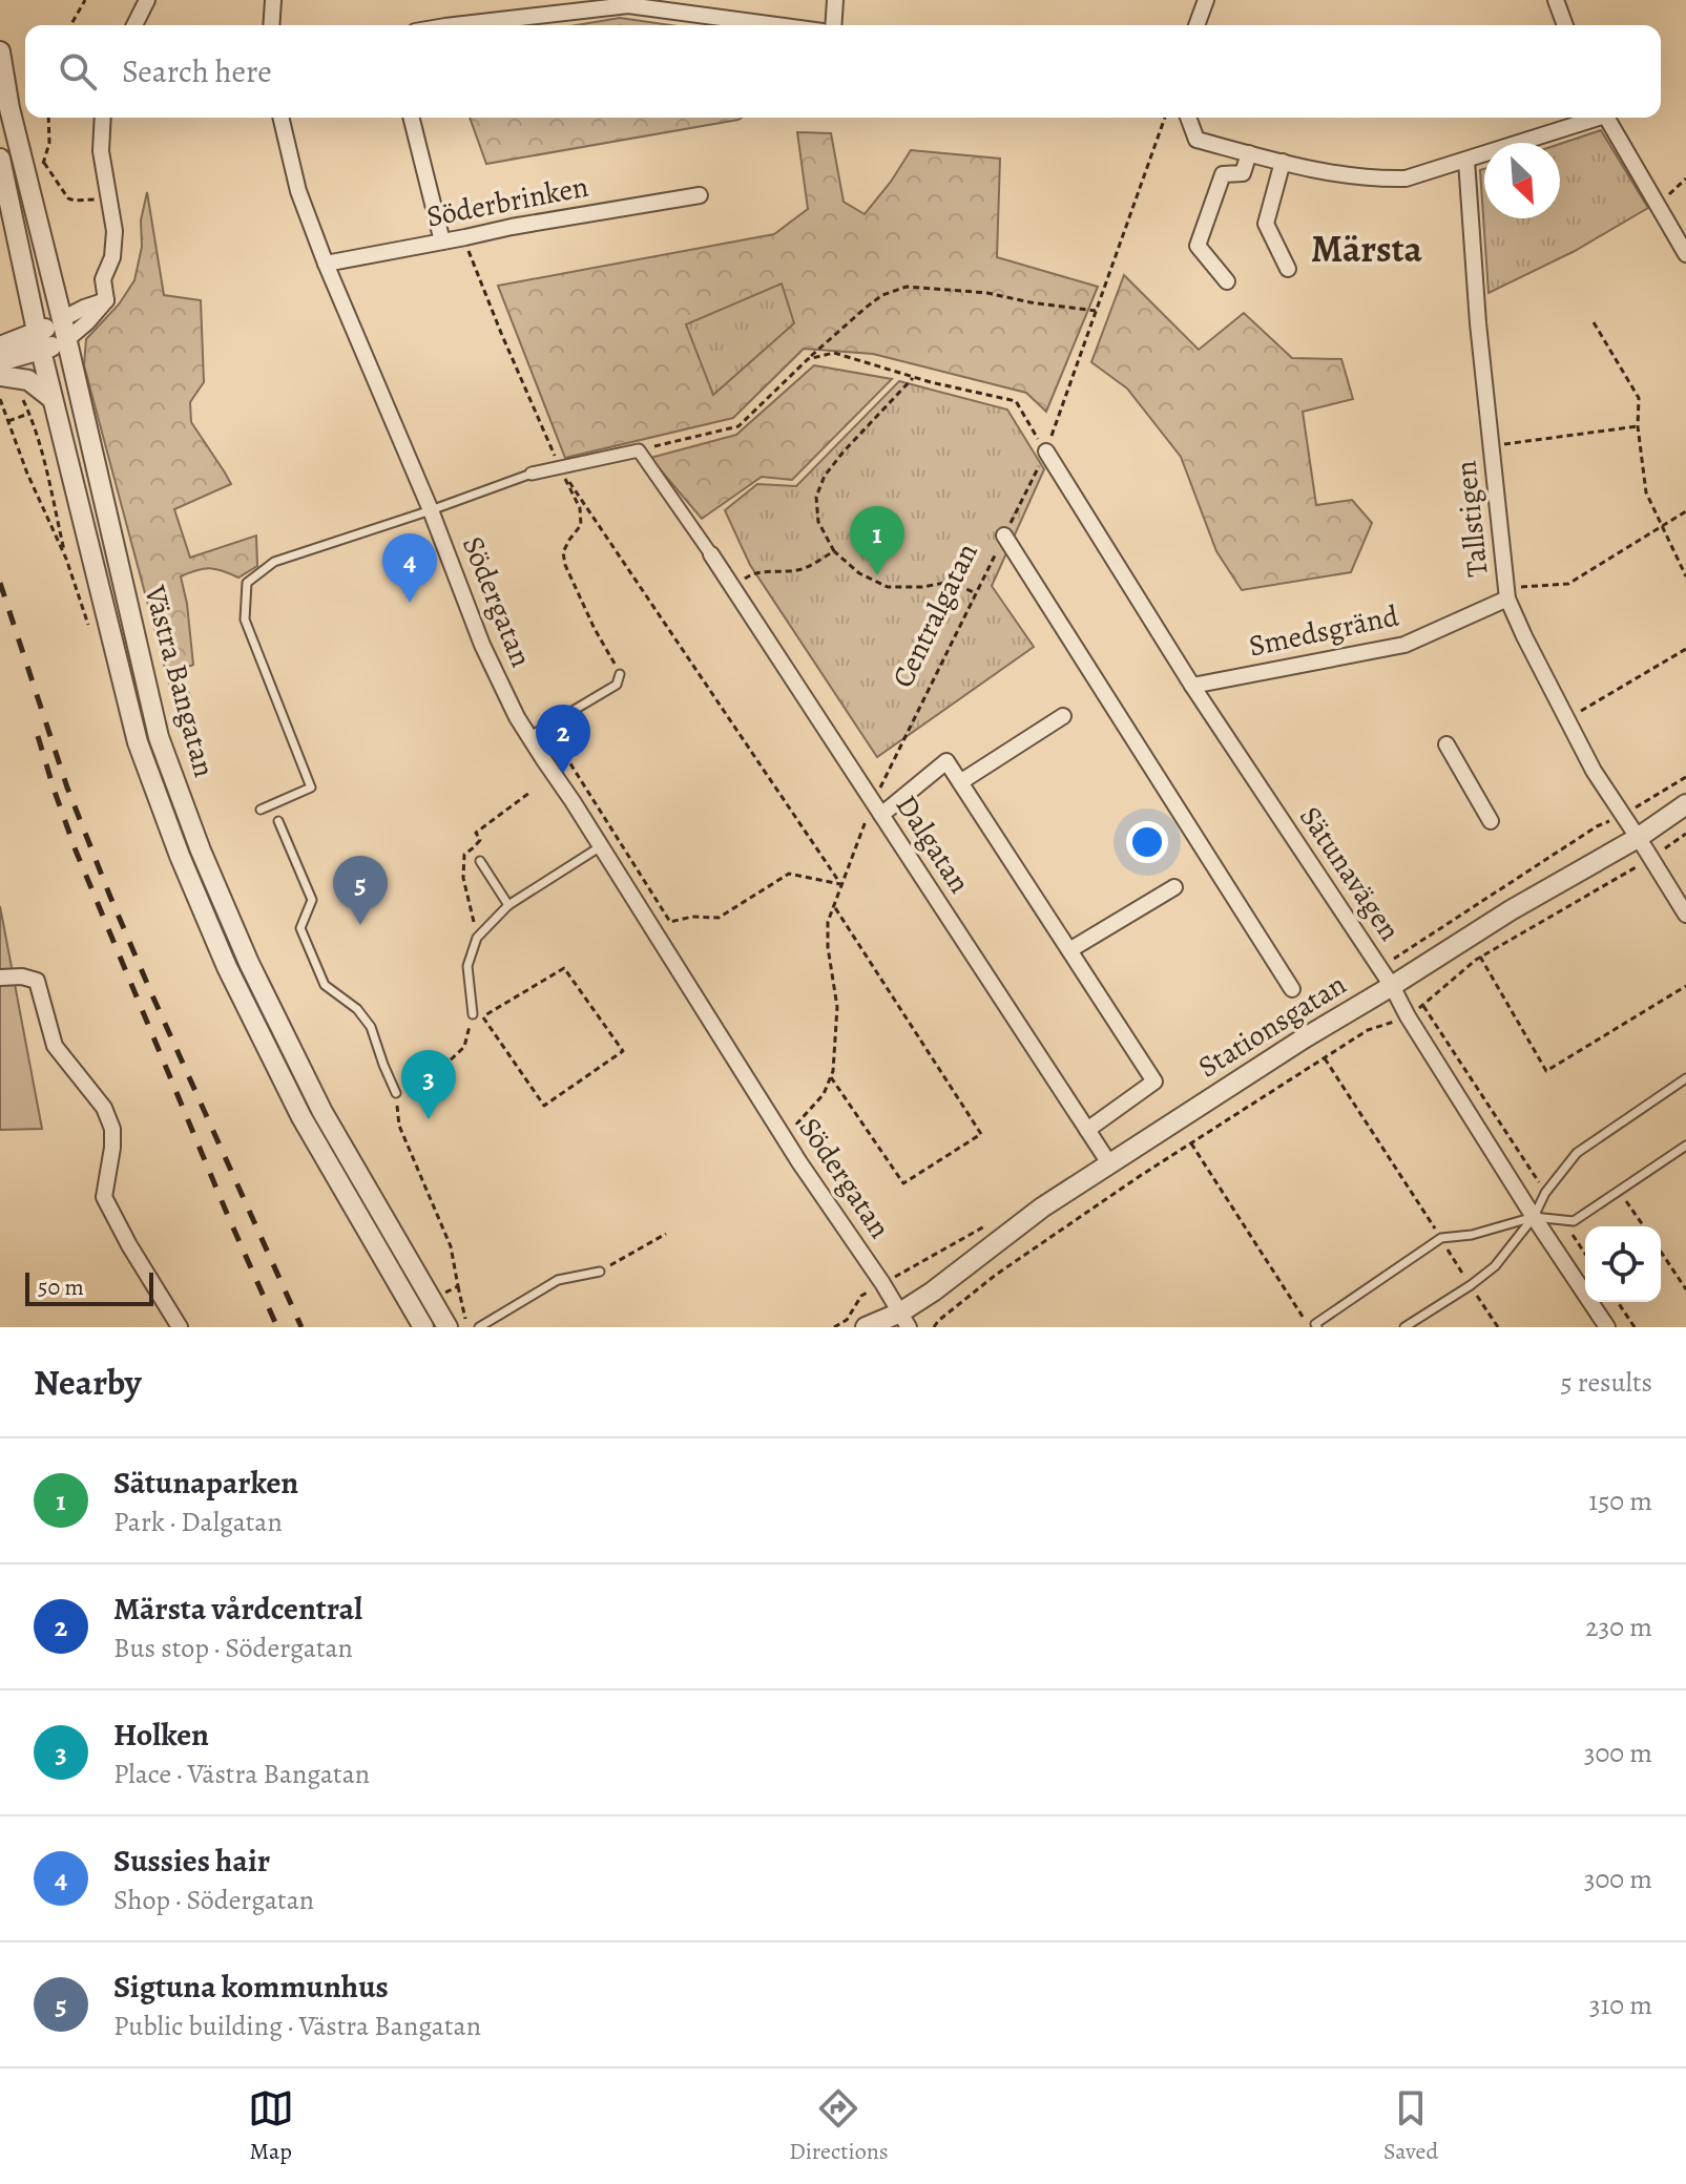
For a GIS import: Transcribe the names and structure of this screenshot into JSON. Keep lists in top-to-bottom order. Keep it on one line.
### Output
{"streets":{"street":["Söderbrinken","Tallstigen","Södergatan","Smedsgränd","Västra Bangatan","Dalgatan","Sätunavägen","Stationsgatan"],"path":["Centralgatan"]},"crossings":[["Söderbrinken","Södergatan"],["Tallstigen","Smedsgränd"],["Tallstigen","Stationsgatan"],["Södergatan","Centralgatan"],["Södergatan","Stationsgatan"],["Centralgatan","Dalgatan"],["Centralgatan","Sätunavägen"],["Smedsgränd","Sätunavägen"],["Dalgatan","Stationsgatan"],["Sätunavägen","Stationsgatan"]],"districts":["Märsta"],"scale_bar":"50 m","north":"bottom right","page":{"search":"Search here","pins":["1","4","2","5","3"],"scale":"50 m","heading":["Nearby","5 results"],"list":[{"mark":"1","name":"Sätunaparken","note":"Park · Dalgatan","value":"150 m"},{"mark":"2","name":"Märsta vårdcentral","note":"Bus stop · Södergatan","value":"230 m"},{"mark":"3","name":"Holken","note":"Place · Västra Bangatan","value":"300 m"},{"mark":"4","name":"Sussies hair","note":"Shop · Södergatan","value":"300 m"},{"mark":"5","name":"Sigtuna kommunhus","note":"Public building · Västra Bangatan","value":"310 m"}],"nav":["Map","Directions","Saved"]}}
